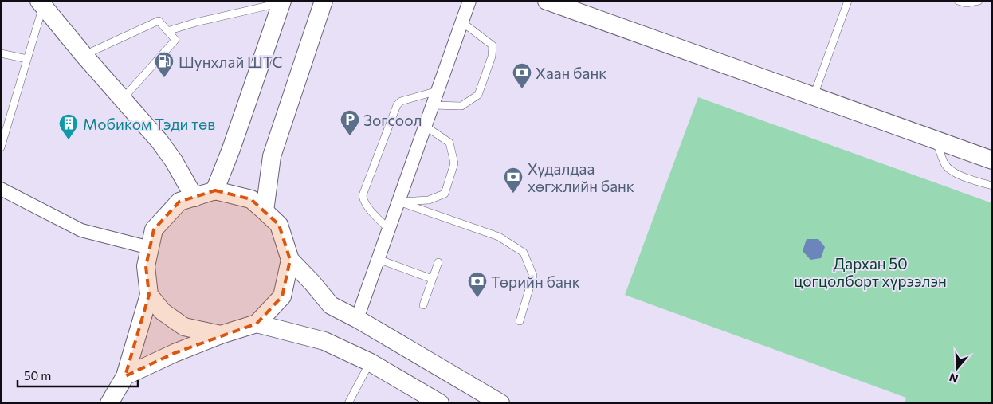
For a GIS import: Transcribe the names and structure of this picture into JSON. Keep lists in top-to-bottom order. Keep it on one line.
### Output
{"parks":["Дархан 50 цогцолборт хүрээлэн"],"places":{"fuel station":["Шунхлай ШТС"],"bank":["Хаан банк","Худалдаа хөгжлийн банк","Төрийн банк"],"parking":["Зогсоол"],"building":["Мобиком Тэди төв"]},"scale_bar":"50 m","north":"bottom"}
